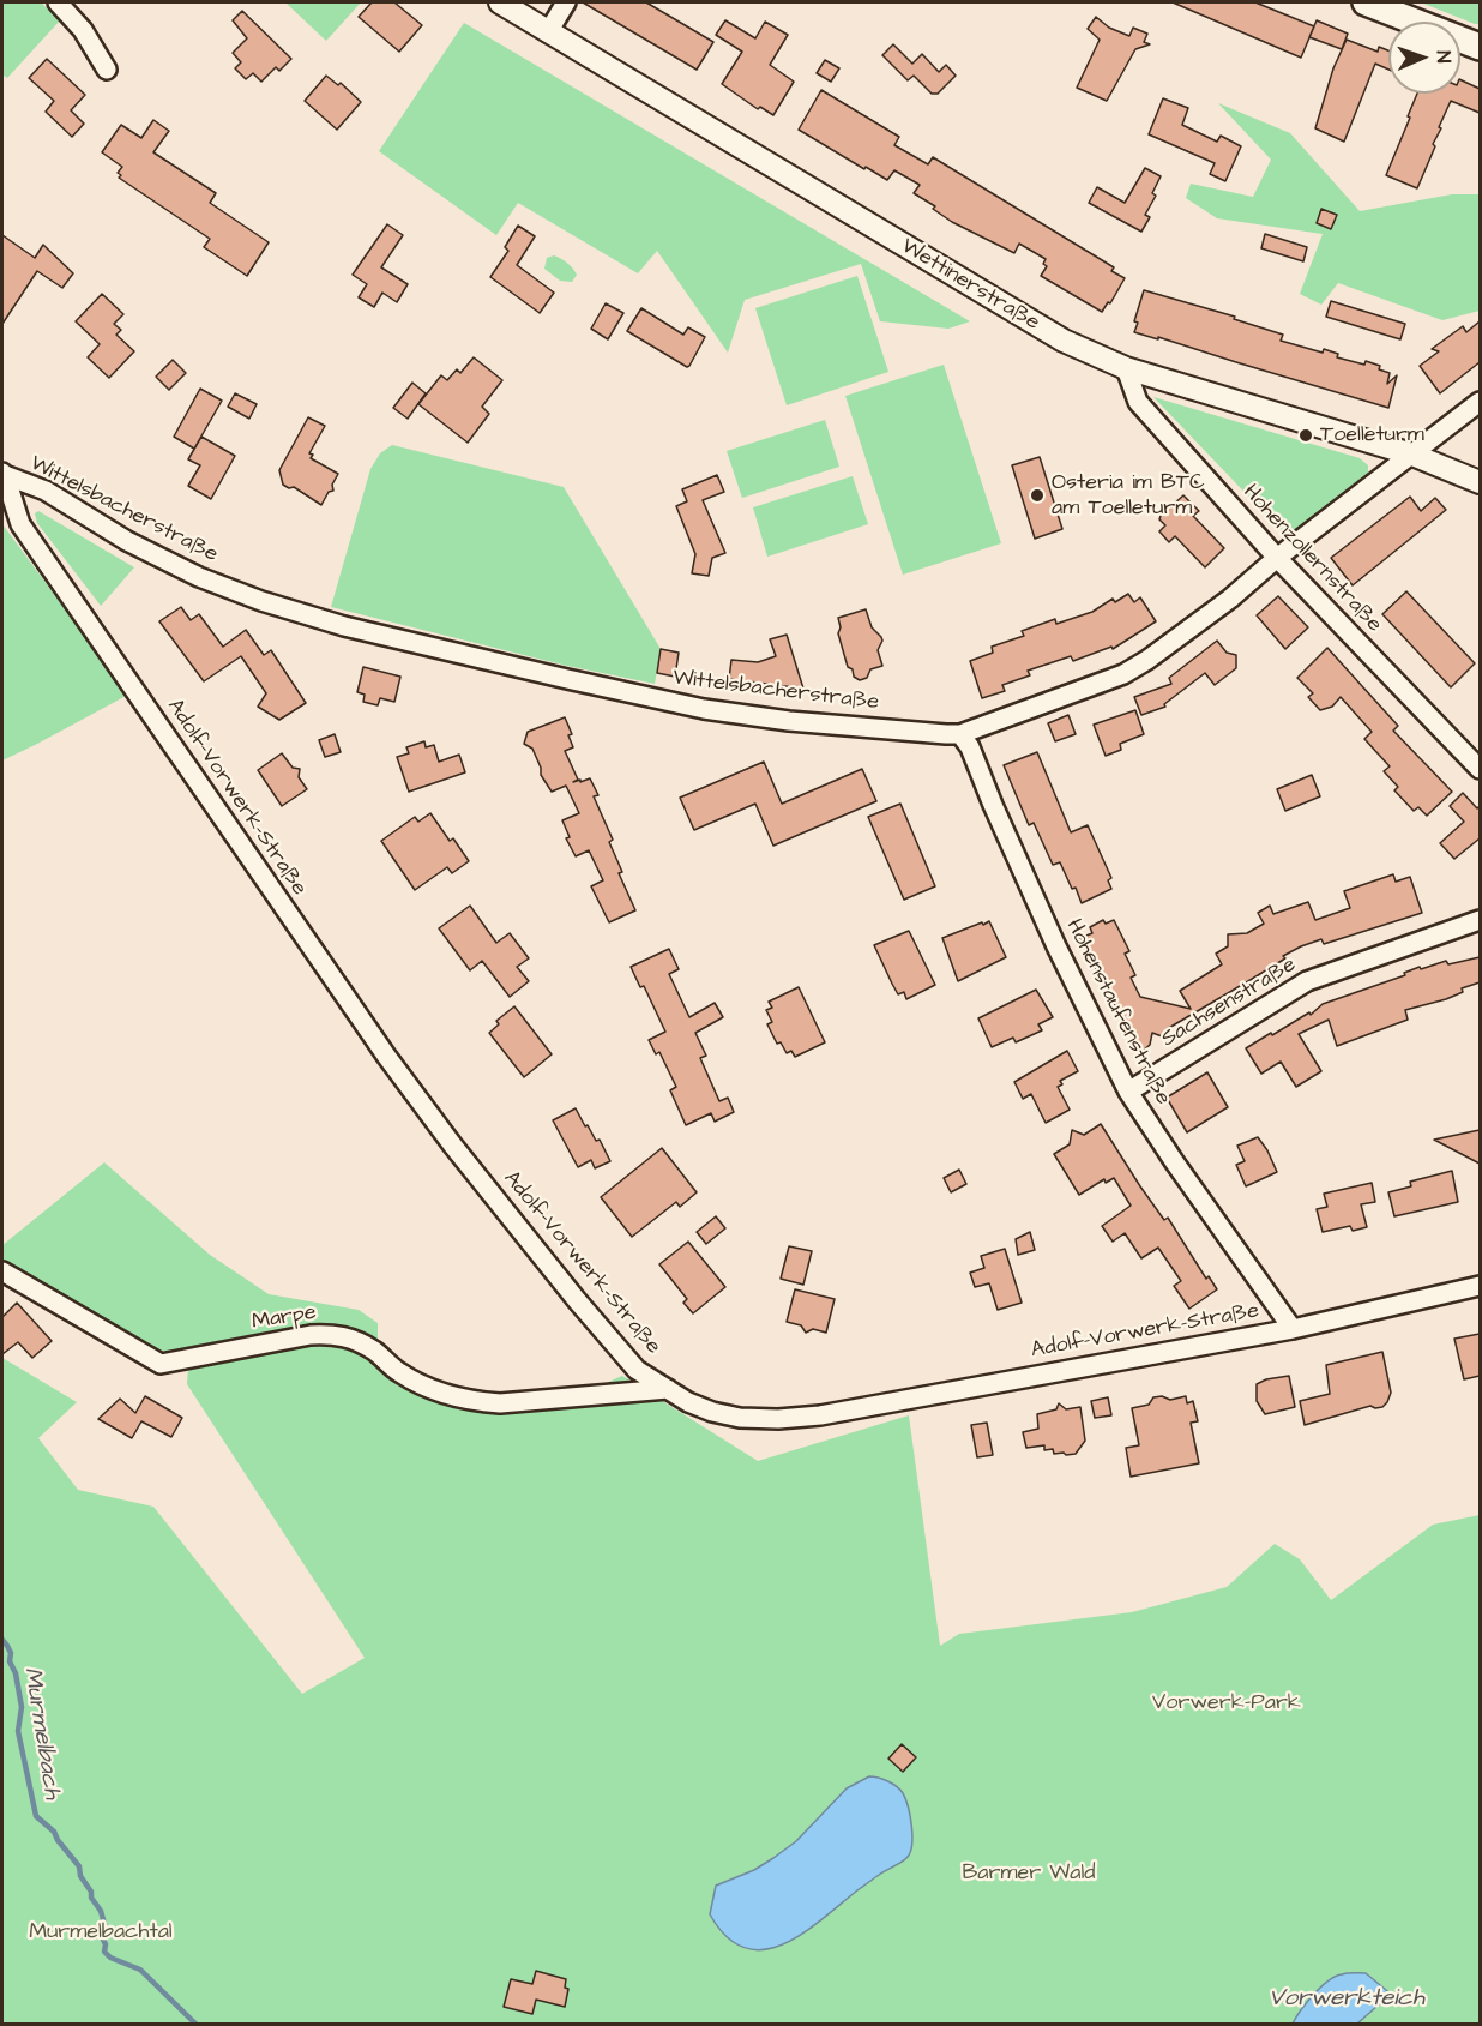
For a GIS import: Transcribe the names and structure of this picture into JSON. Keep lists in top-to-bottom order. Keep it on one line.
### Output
{"streets":{"street":["Wettinerstraße","Wittelsbacherstraße","Hohenzollernstraße","Adolf-Vorwerk-Straße","Sachsenstraße","Hohenstaufenstraße","Marpe"]},"crossings":[["Wettinerstraße","Wittelsbacherstraße"],["Wettinerstraße","Hohenzollernstraße"],["Wittelsbacherstraße","Hohenzollernstraße"],["Wittelsbacherstraße","Adolf-Vorwerk-Straße"],["Wittelsbacherstraße","Hohenstaufenstraße"],["Adolf-Vorwerk-Straße","Hohenstaufenstraße"],["Adolf-Vorwerk-Straße","Marpe"],["Sachsenstraße","Hohenstaufenstraße"]],"water":["Murmelbach","Vorwerkteich"],"parks":["Vorwerk-Park","Barmer Wald","Murmelbachtal"],"places":["Toelleturm","Osteria im BTC am Toelleturm"],"north":"right"}
